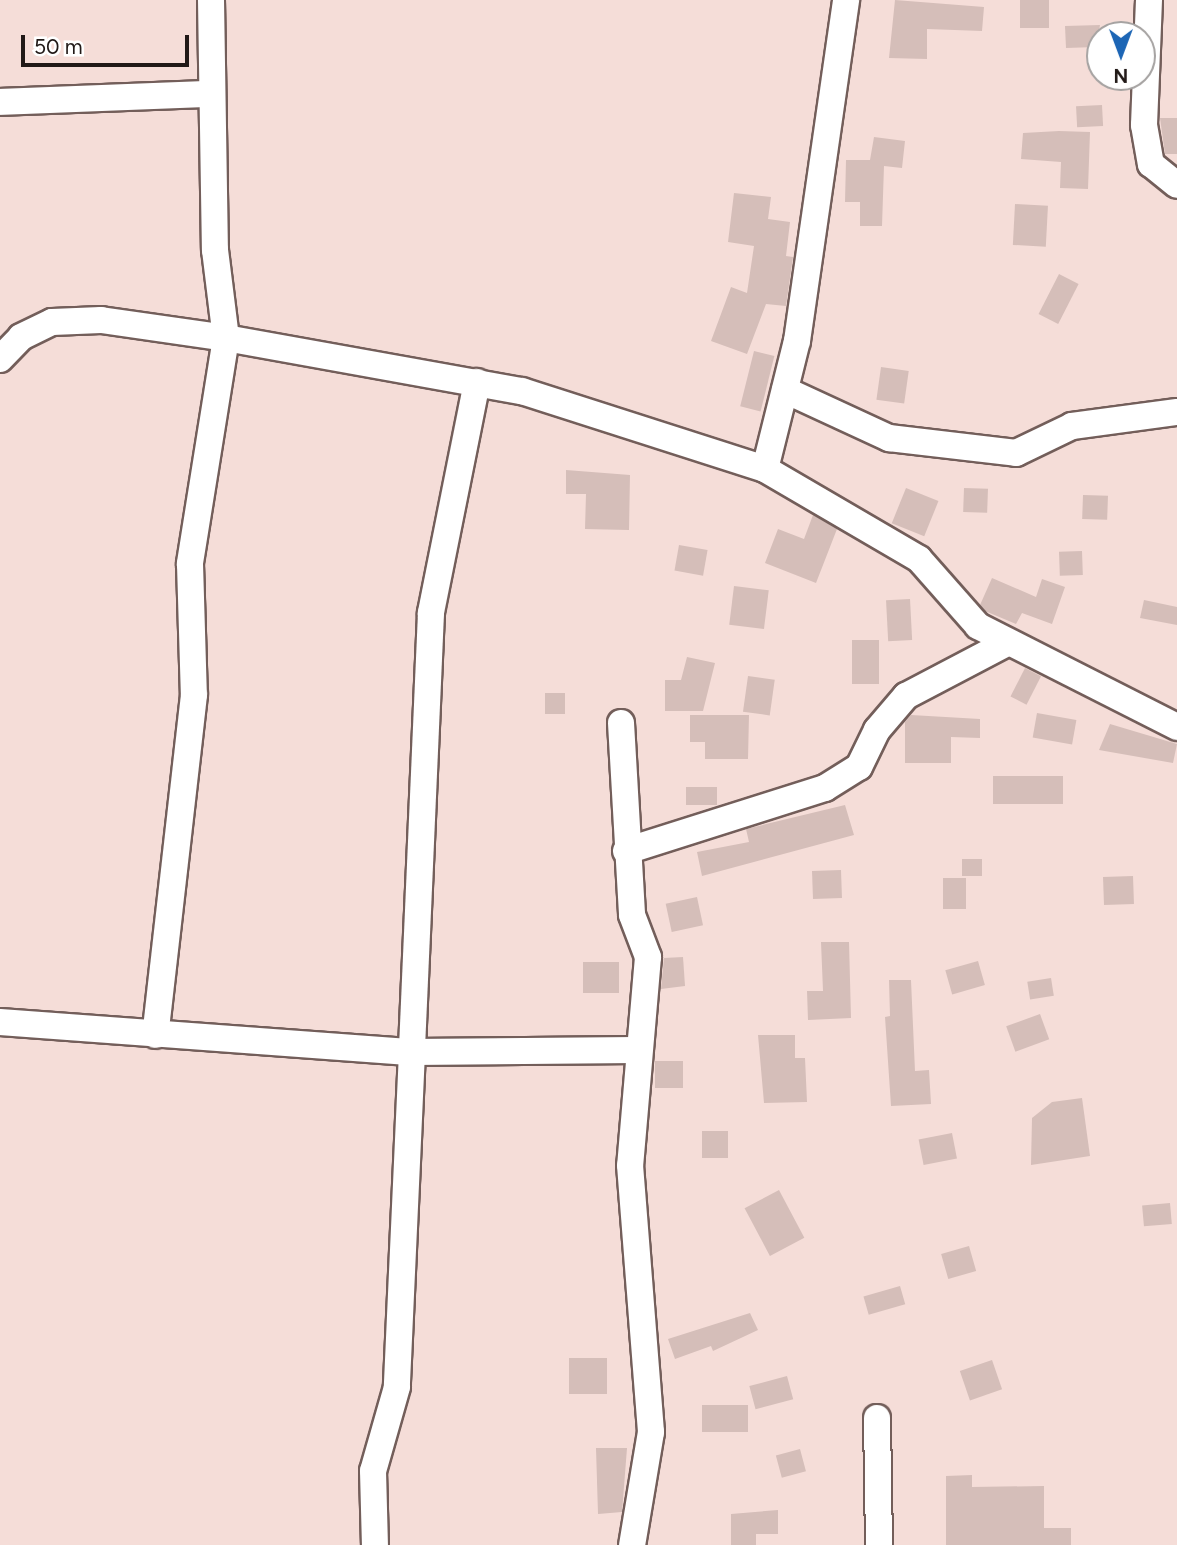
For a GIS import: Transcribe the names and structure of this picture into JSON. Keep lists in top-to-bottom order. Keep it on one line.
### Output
{"scale_bar":"50 m","north":"bottom"}
